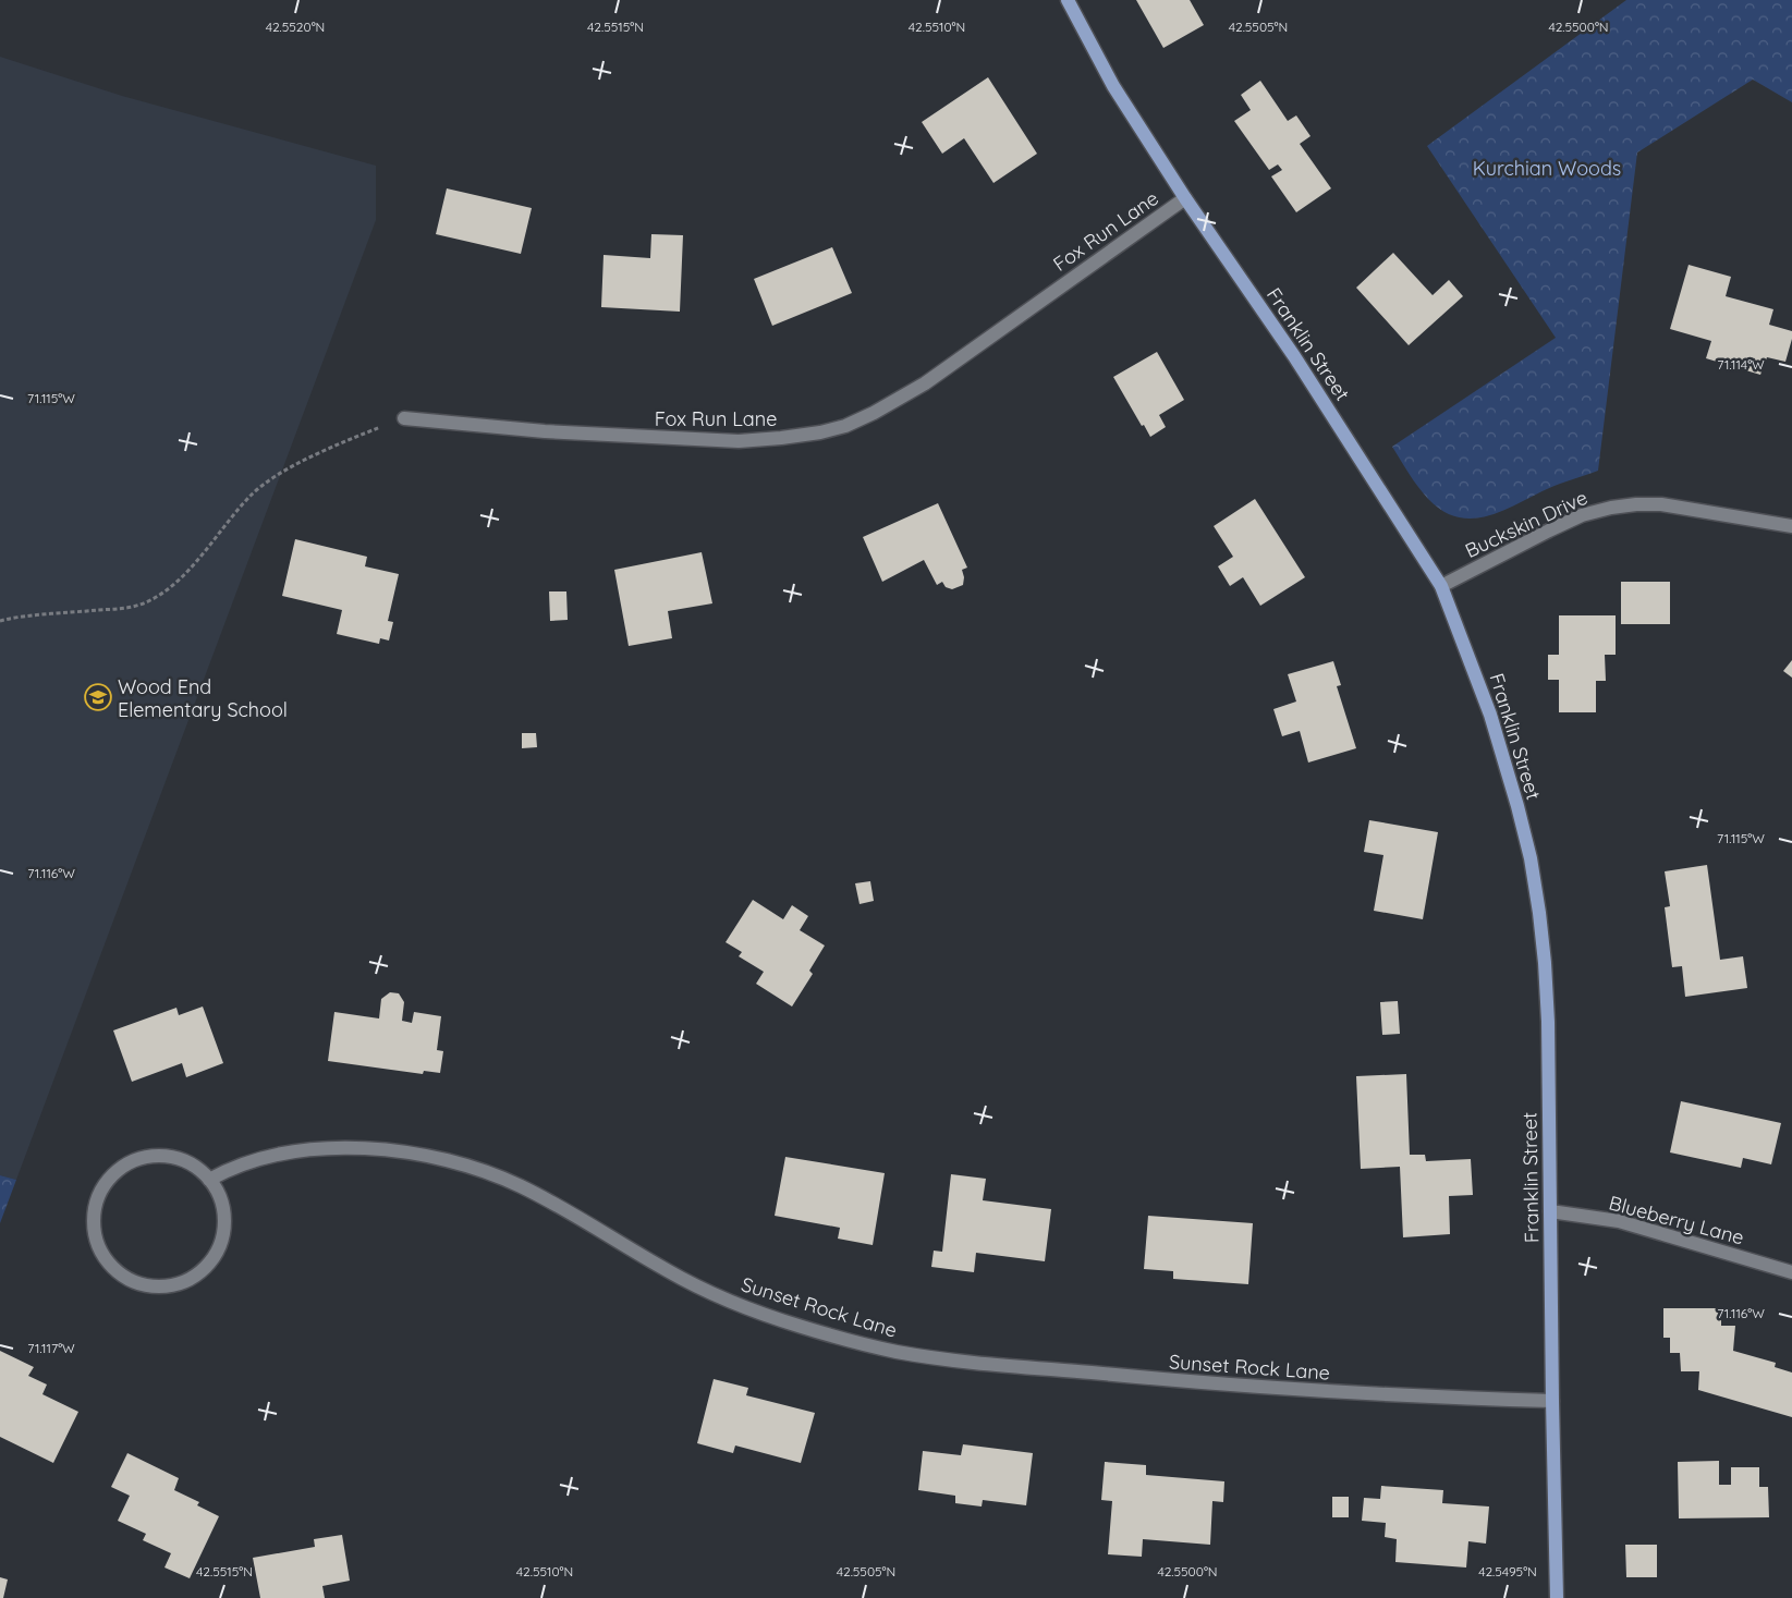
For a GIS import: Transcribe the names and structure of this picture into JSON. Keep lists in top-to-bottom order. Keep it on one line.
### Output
{"streets":{"main road":["Franklin Street"],"street":["Fox Run Lane","Buckskin Drive","Blueberry Lane","Sunset Rock Lane"]},"crossings":[["Fox Run Lane","Franklin Street"],["Franklin Street","Buckskin Drive"],["Franklin Street","Blueberry Lane"],["Franklin Street","Sunset Rock Lane"]],"parks":["Kurchian Woods"],"places":{"school or university":["Wood End Elementary School"]},"coordinates":["42.5520°N","42.5515°N","42.5510°N","42.5505°N","42.5500°N","71.114°W","71.115°W","71.116°W","71.117°W","42.5495°N"]}
